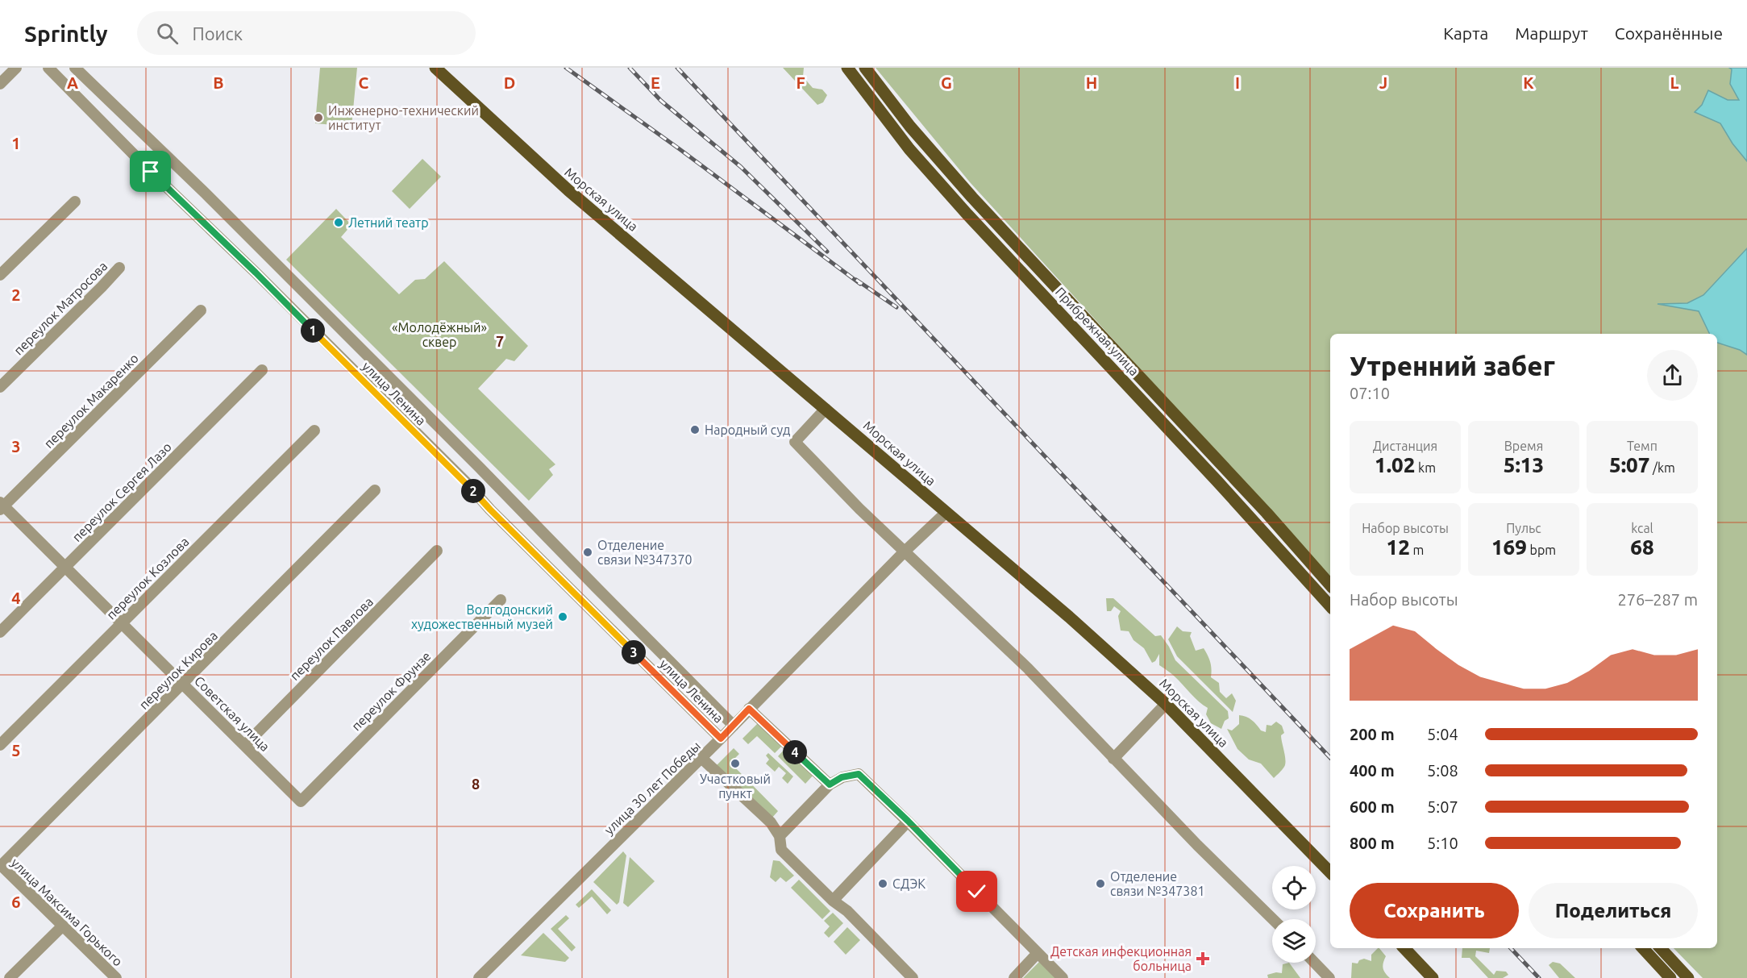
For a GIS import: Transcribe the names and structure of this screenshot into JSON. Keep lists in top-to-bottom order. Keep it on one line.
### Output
{"streets":{"main road":["Морская улица","Прибрежная улица"],"street":["переулок Матросова","улица Ленина","переулок Макаренко","переулок Сергея Лазо","переулок Козлова","переулок Павлова","переулок Кирова","переулок Фрунзе","Советская улица","улица 30 лет Победы","улица Максима Горького"]},"crossings":[["Морская улица","улица 30 лет Победы"],["улица Ленина","улица 30 лет Победы"],["переулок Макаренко","Советская улица"],["переулок Сергея Лазо","Советская улица"],["переулок Козлова","Советская улица"],["переулок Павлова","Советская улица"],["переулок Кирова","Советская улица"],["переулок Кирова","улица Максима Горького"],["переулок Фрунзе","Советская улица"]],"districts":["7","8"],"parks":["«Молодёжный» сквер"],"places":{"other":["Инженерно-технический институт","Летний театр","Народный суд","Отделение связи №347370","Волгодонский художественный музей","Участковый пункт","СДЭК","Отделение связи №347381"],"health":["Детская инфекционная больница"]},"page":{"header":"Sprintly","search":"Поиск","nav":["Карта","Маршрут","Сохранённые"],"pins":["1","2","3","4"],"heading":["Утренний забег","07:10"],"stats":[["Дистанция","1.02 km"],["Время","5:13"],["Темп","5:07 /km"],["Набор высоты","12 m"],["Пульс","169 bpm"],["kcal","68"]],"chart":["Набор высоты","276–287 m"],"list":[{"name":"200 m","note":"5:04"},{"name":"400 m","note":"5:08"},{"name":"600 m","note":"5:07"},{"name":"800 m","note":"5:10"}],"buttons":["Сохранить","Поделиться"]},"grid":{"columns":["A","B","C","D","E","F","G","H","I","J","K","L"],"rows":["1","2","3","4","5","6"]}}
